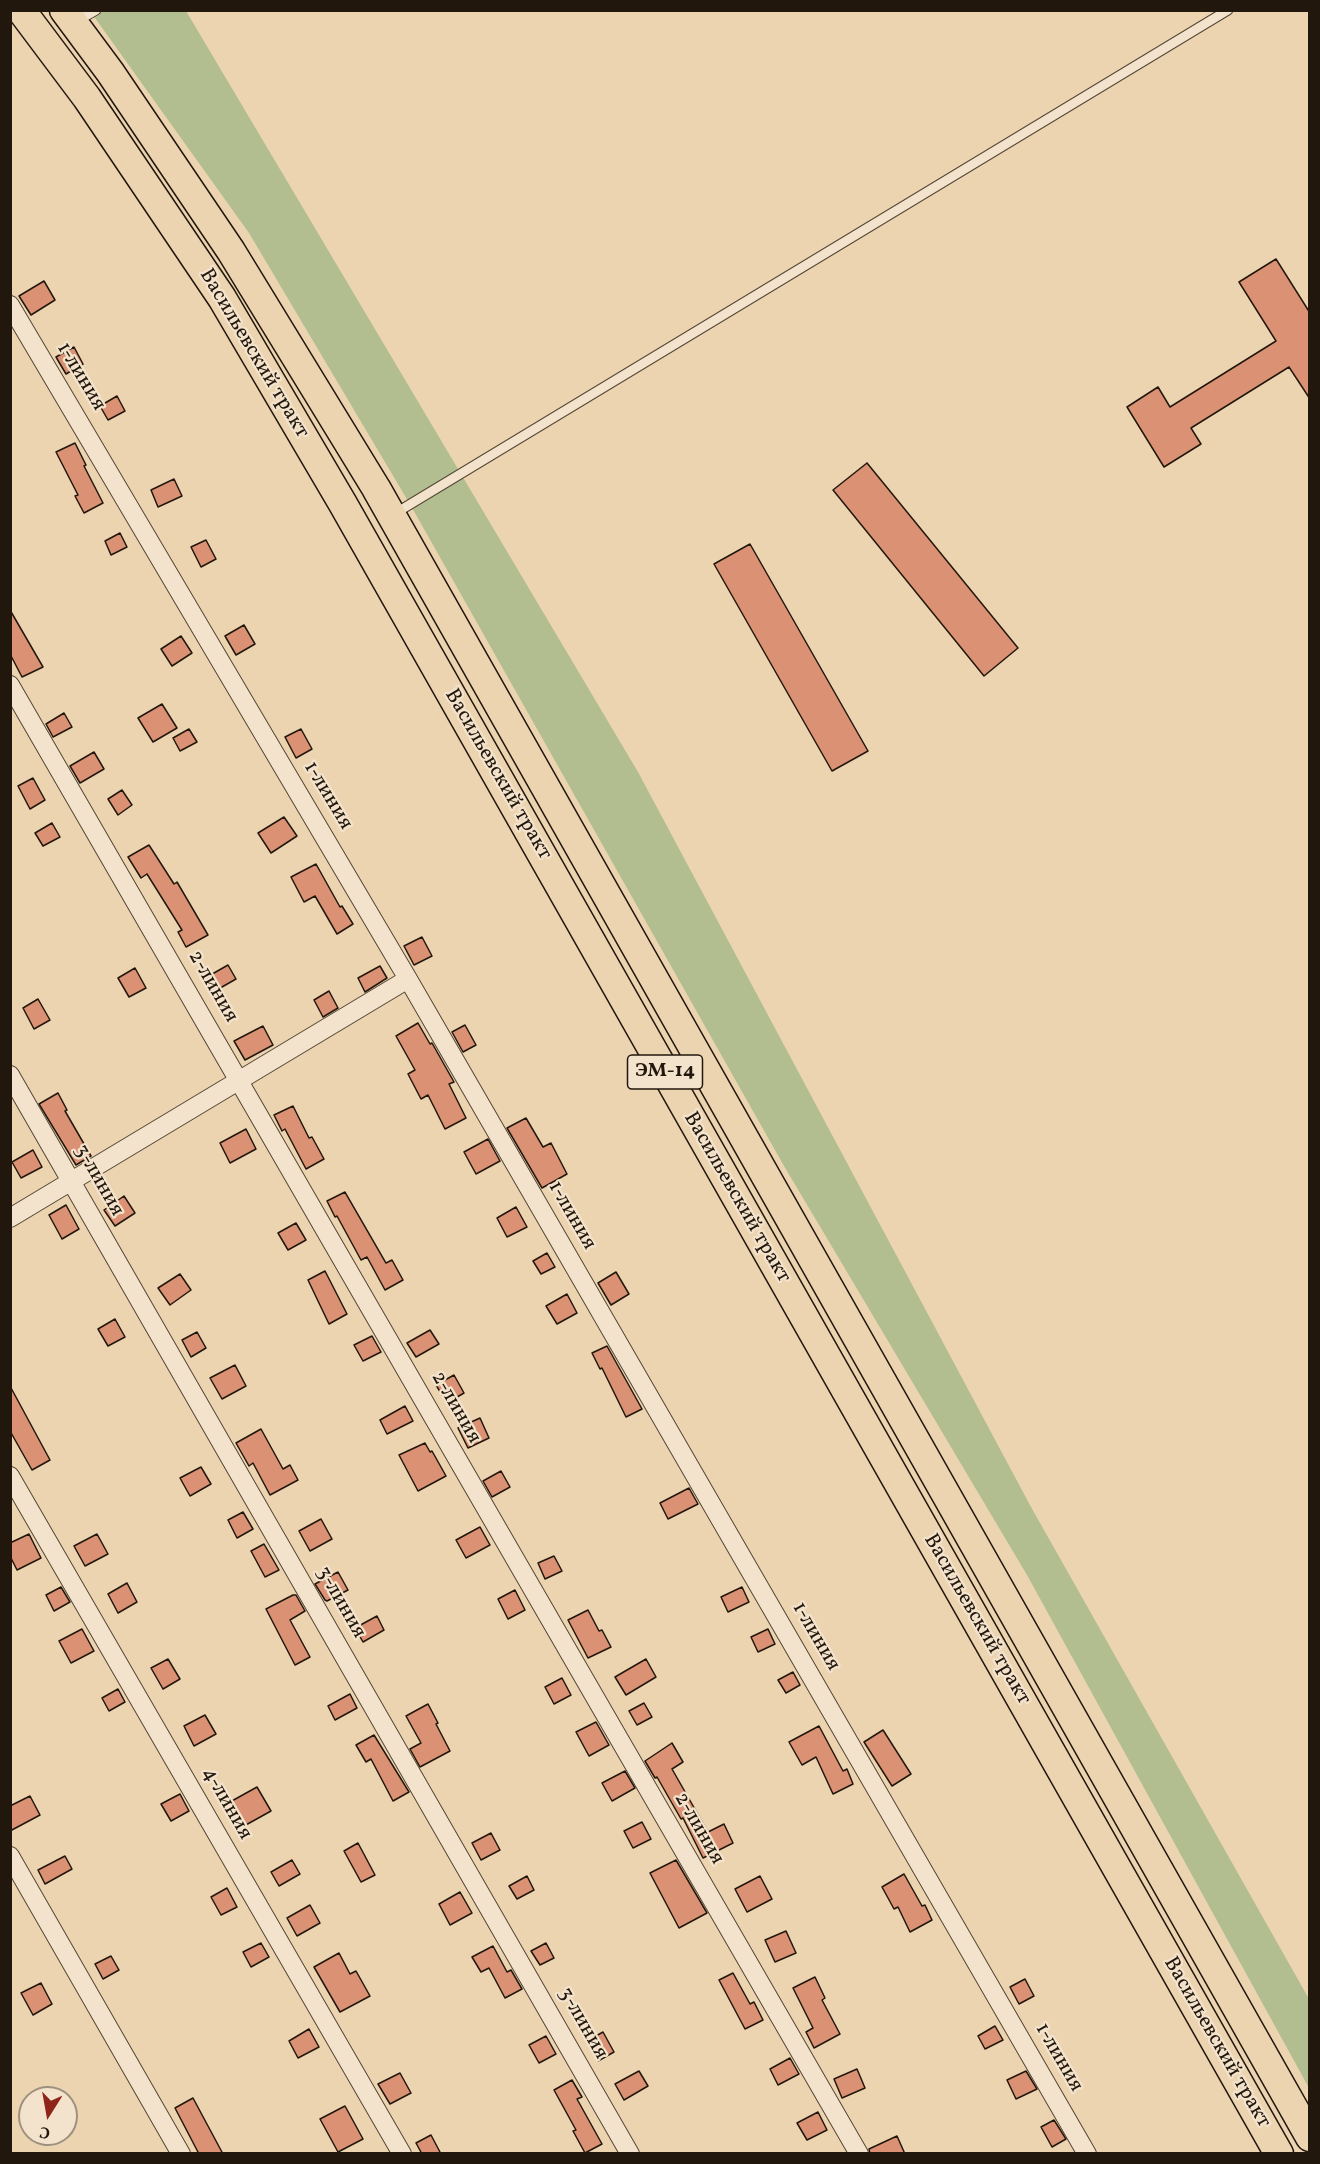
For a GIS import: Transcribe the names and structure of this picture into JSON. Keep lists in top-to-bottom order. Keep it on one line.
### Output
{"streets":{"main road":["Васильевский тракт","ЭМ-14"],"street":["1-линия","2-линия","3-линия","4-линия"]},"north":"bottom"}
